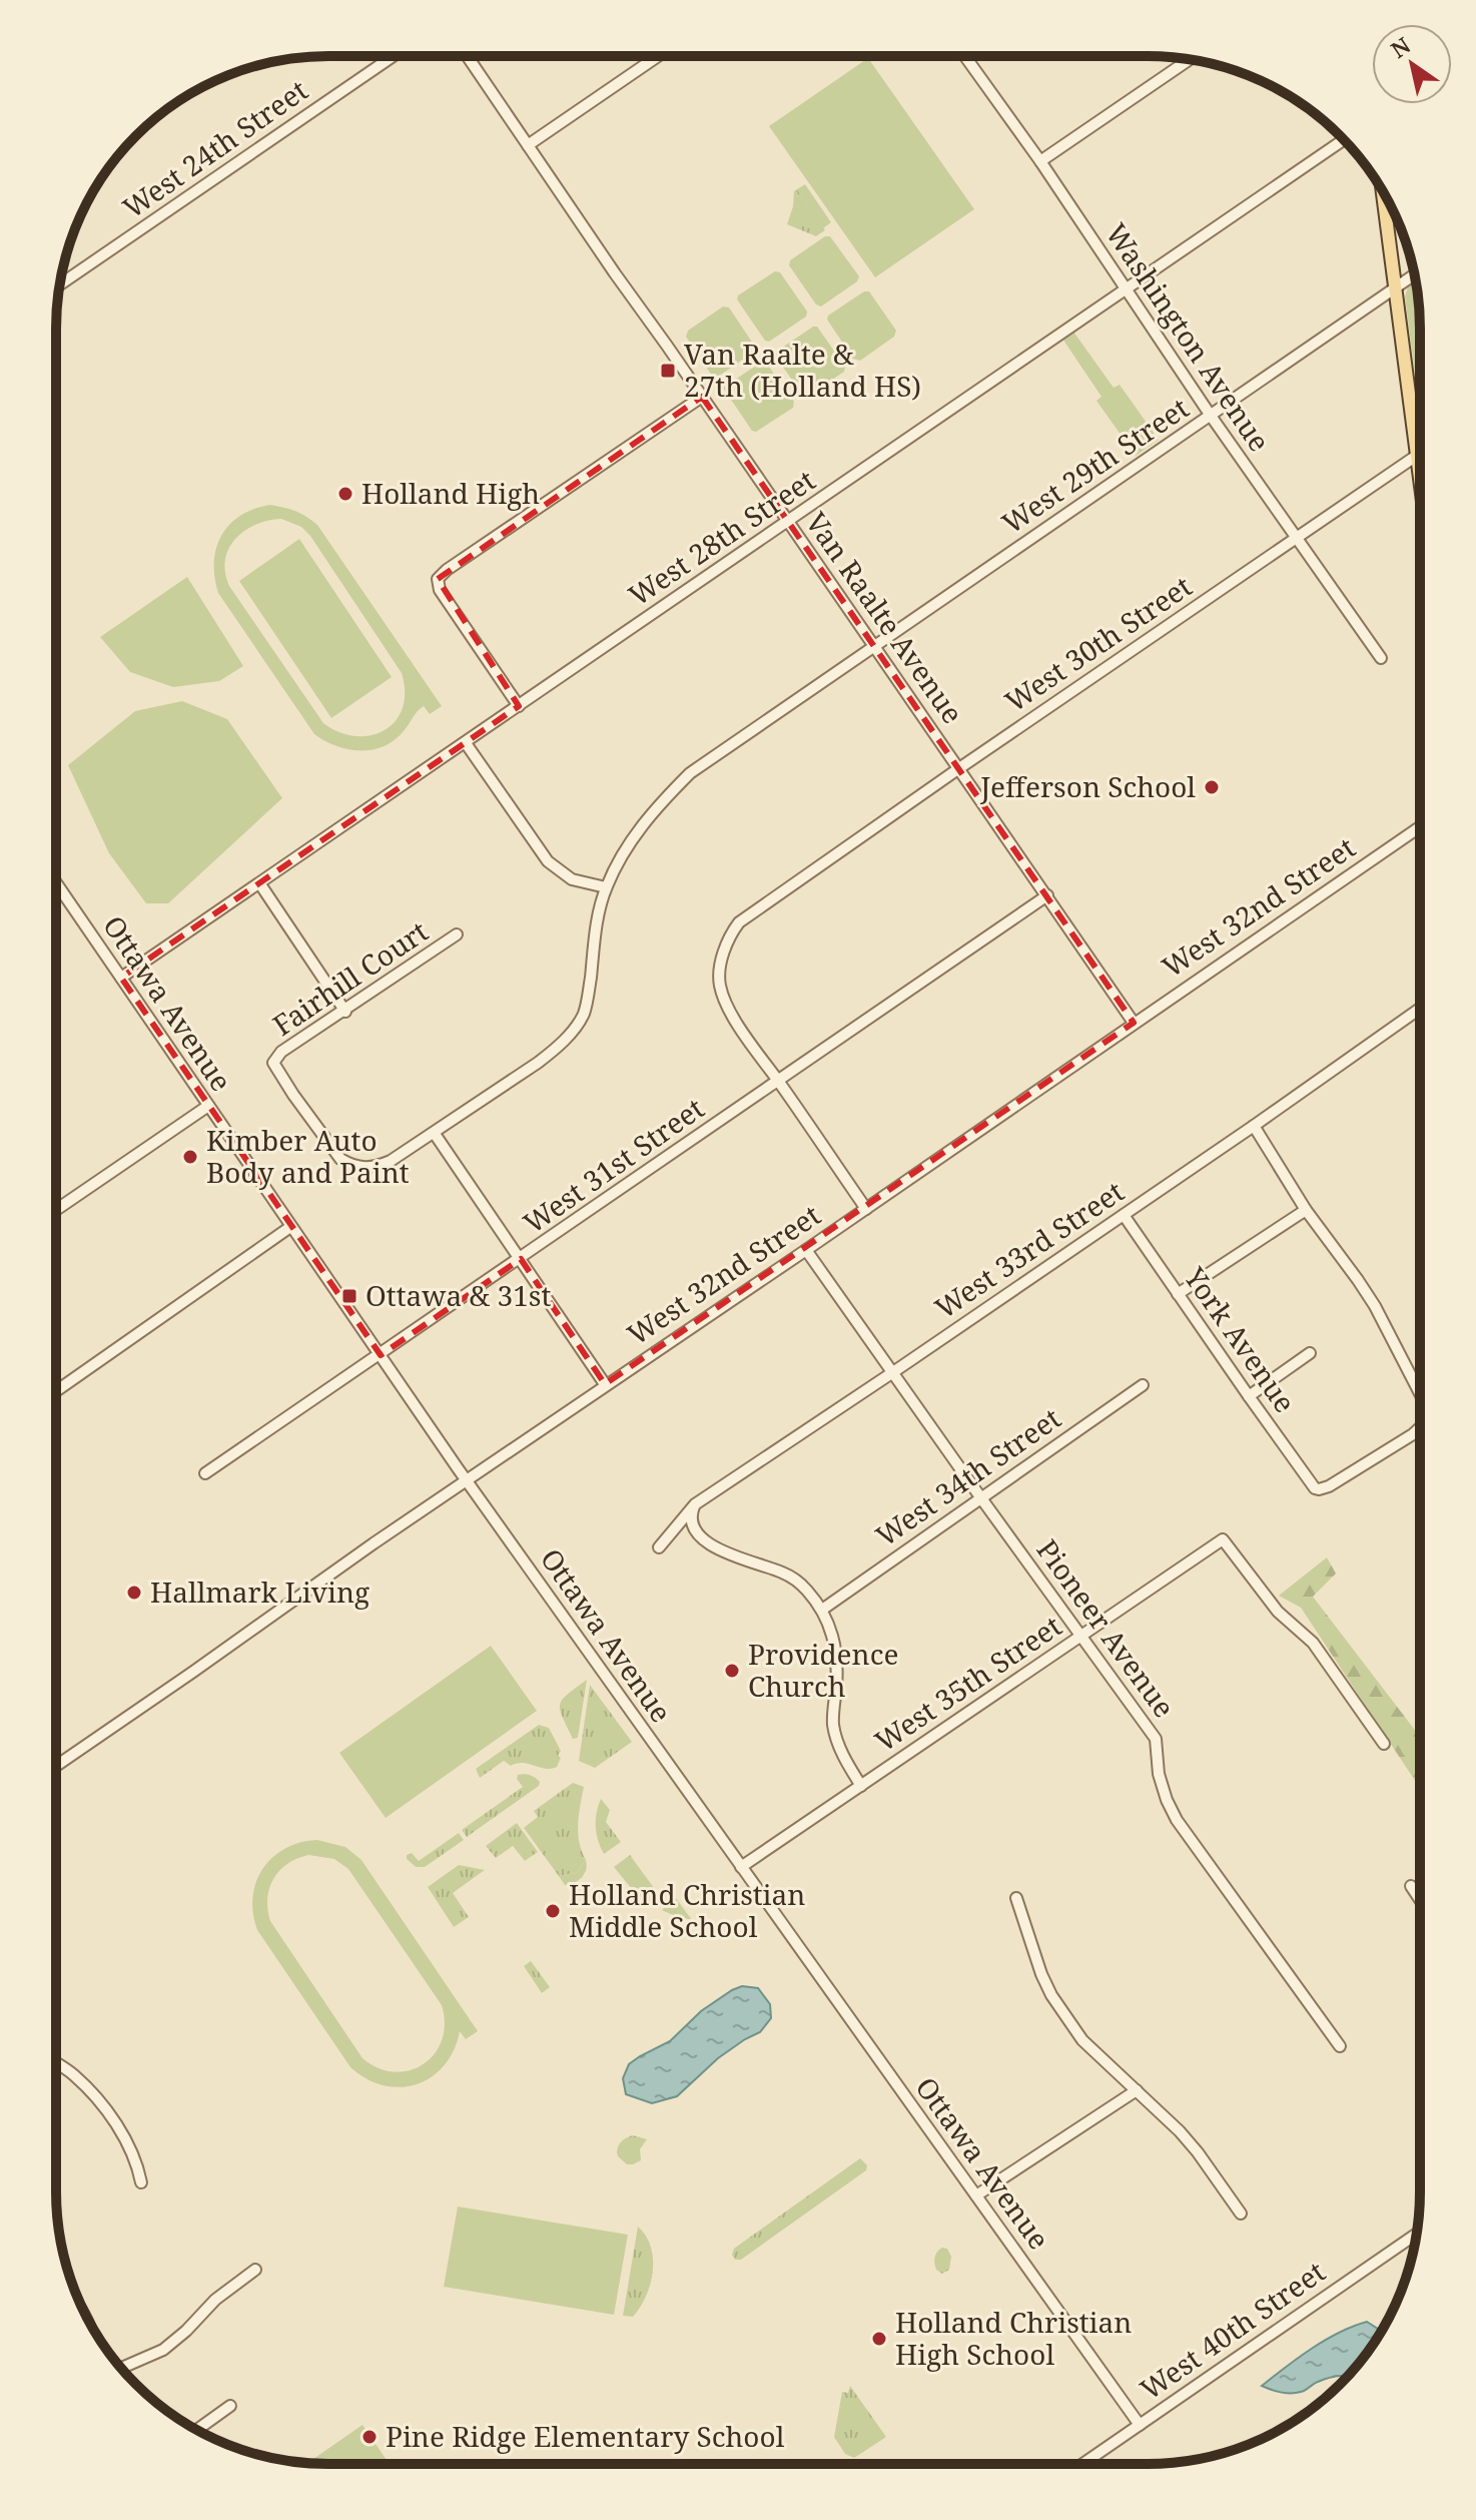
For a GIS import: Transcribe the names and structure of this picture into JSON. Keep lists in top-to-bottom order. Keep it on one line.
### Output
{"streets":{"street":["West 24th Street","Washington Avenue","West 29th Street","West 28th Street","Van Raalte Avenue","West 30th Street","West 32nd Street","Fairhill Court","Ottawa Avenue","West 31st Street","West 33rd Street","York Avenue","West 34th Street","Pioneer Avenue","West 35th Street","West 40th Street"]},"crossings":[["Washington Avenue","West 29th Street"],["Washington Avenue","West 28th Street"],["Washington Avenue","West 30th Street"],["West 29th Street","Van Raalte Avenue"],["West 29th Street","Fairhill Court"],["West 28th Street","Van Raalte Avenue"],["West 28th Street","Ottawa Avenue"],["Van Raalte Avenue","West 30th Street"],["Van Raalte Avenue","West 32nd Street"],["Van Raalte Avenue","West 31st Street"],["West 30th Street","West 31st Street"],["West 32nd Street","Ottawa Avenue"],["West 32nd Street","Pioneer Avenue"],["Ottawa Avenue","West 31st Street"],["Ottawa Avenue","West 35th Street"],["Ottawa Avenue","West 40th Street"],["West 33rd Street","York Avenue"],["West 33rd Street","Pioneer Avenue"],["West 34th Street","Pioneer Avenue"],["Pioneer Avenue","West 35th Street"]],"places":{"transit":["Van Raalte & 27th (Holland HS)","Ottawa & 31st"],"other":["Holland High","Jefferson School","Kimber Auto Body and Paint","Hallmark Living","Providence Church","Holland Christian Middle School","Holland Christian High School","Pine Ridge Elementary School"]},"north":"top left"}
